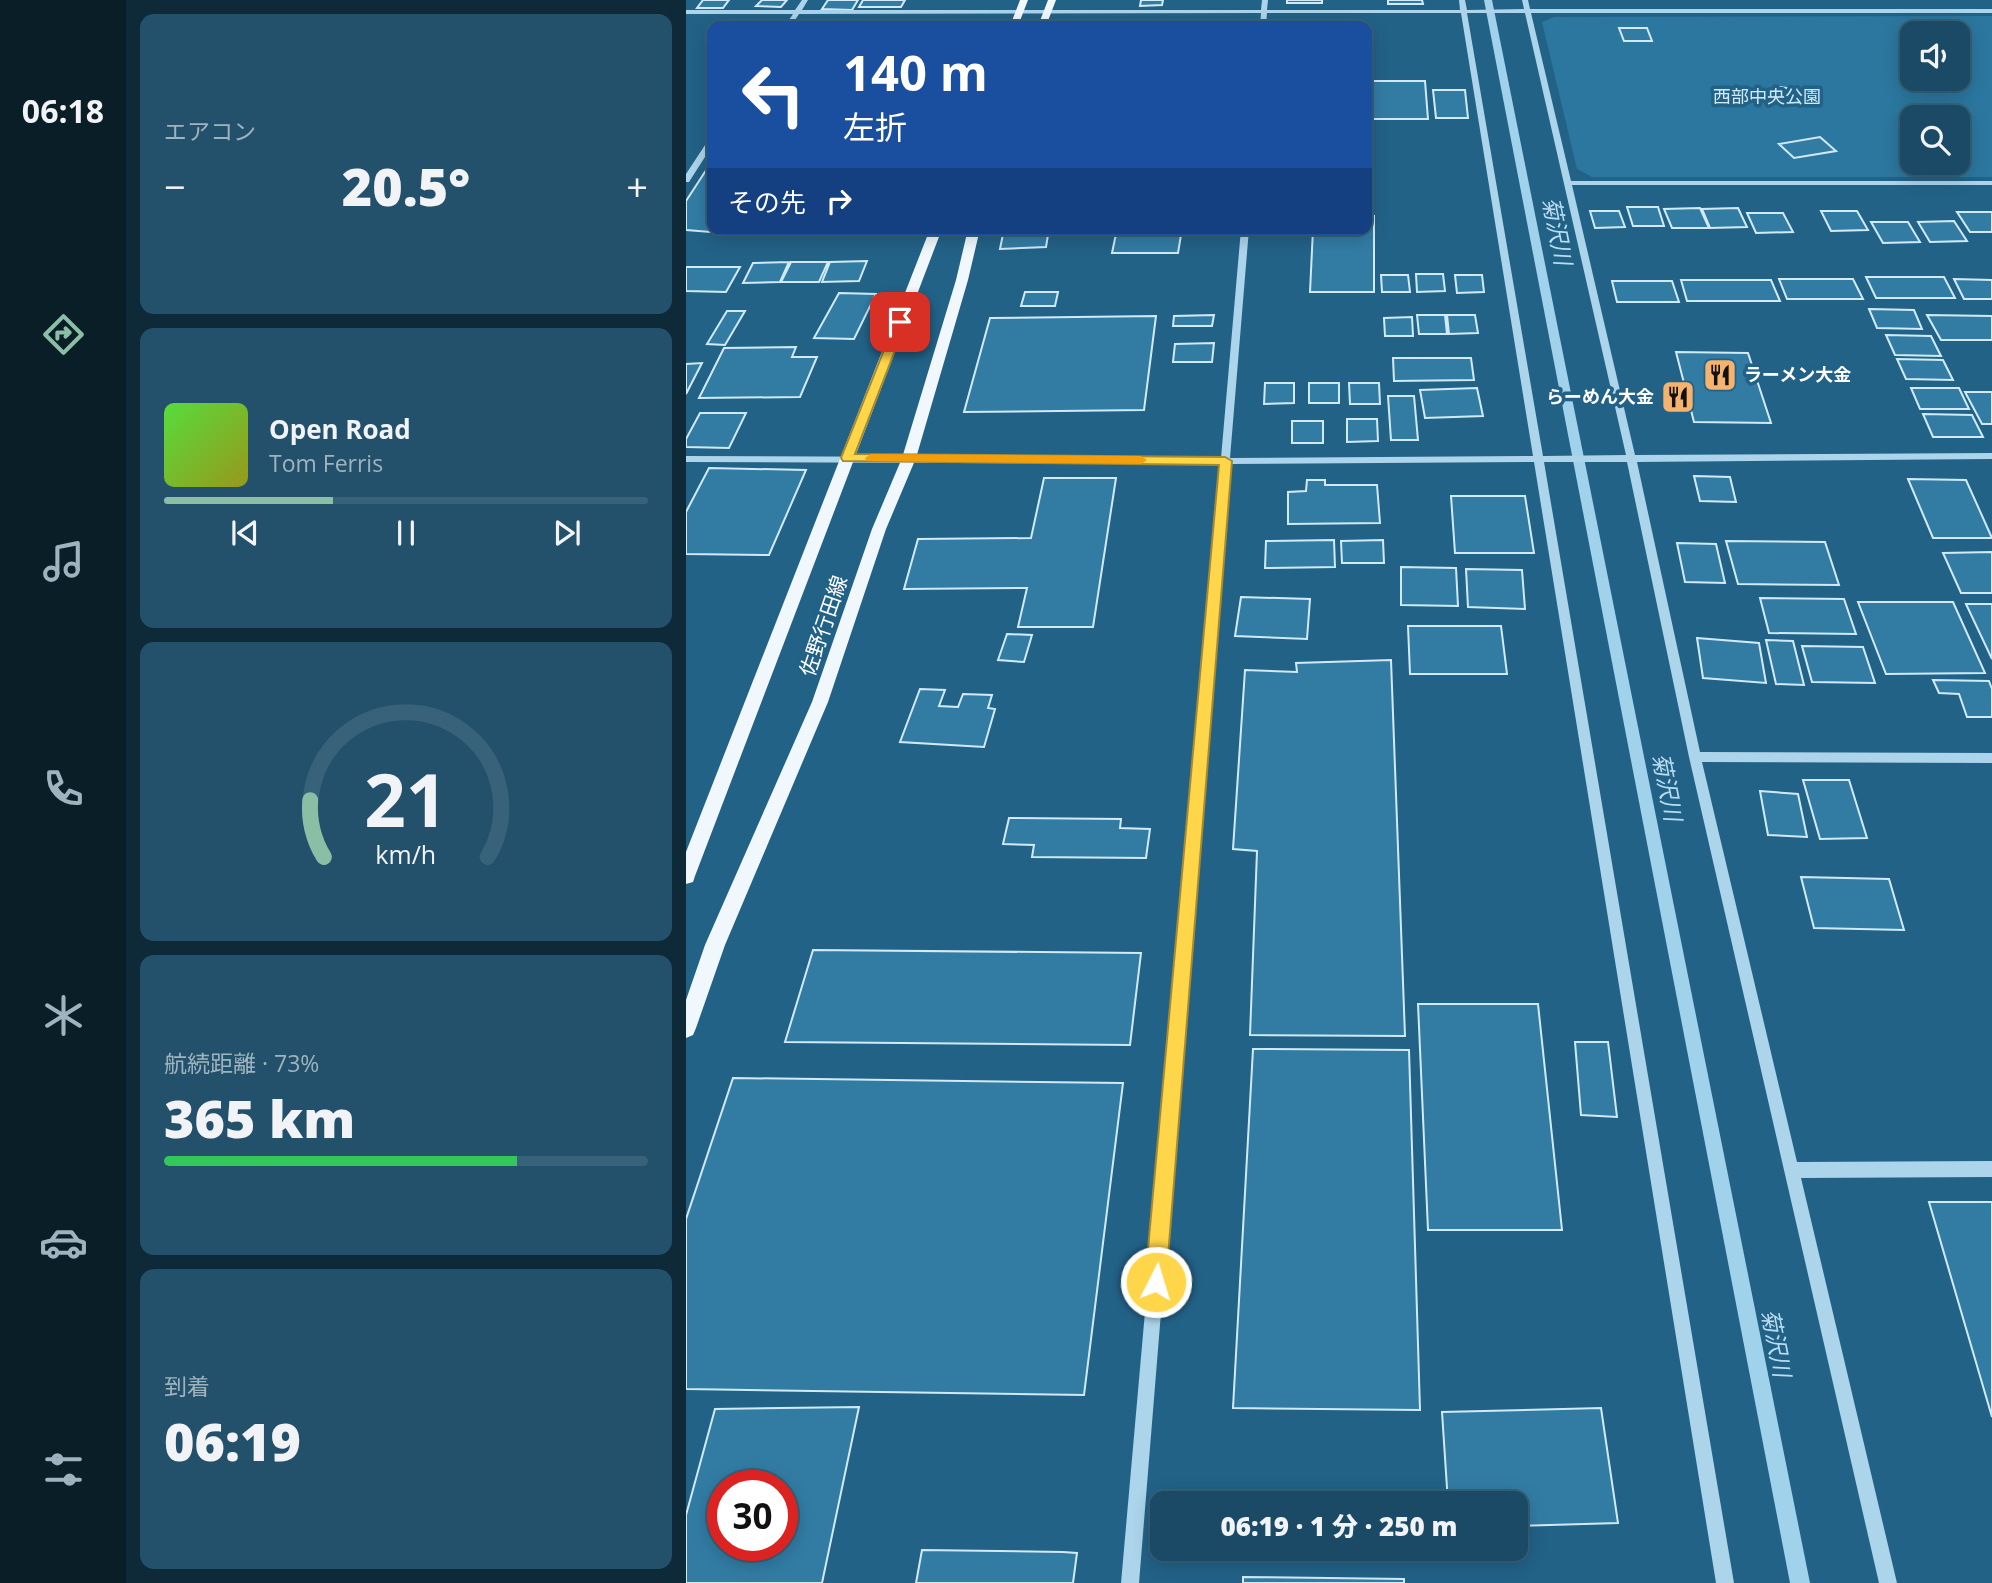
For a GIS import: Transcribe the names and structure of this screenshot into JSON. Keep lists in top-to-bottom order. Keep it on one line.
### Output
{"streets":{"main road":["佐野行田線"]},"water":["菊沢川"],"parks":["西部中央公園"],"places":{"restaurant":["ラーメン大金","らーめん大金"]},"page":{"tabs":"06:18","tile":["エアコン",["航続距離 · 73%","365 km"],["到着","06:19"]],"turn":["140 m","左折"],"heat":["−","20.5°","+"],"then":"その先","song":["Open Road","Tom Ferris"],"limit":"30","trip":"06:19 · 1 分 · 250 m","gauge":["21","km/h"]}}
